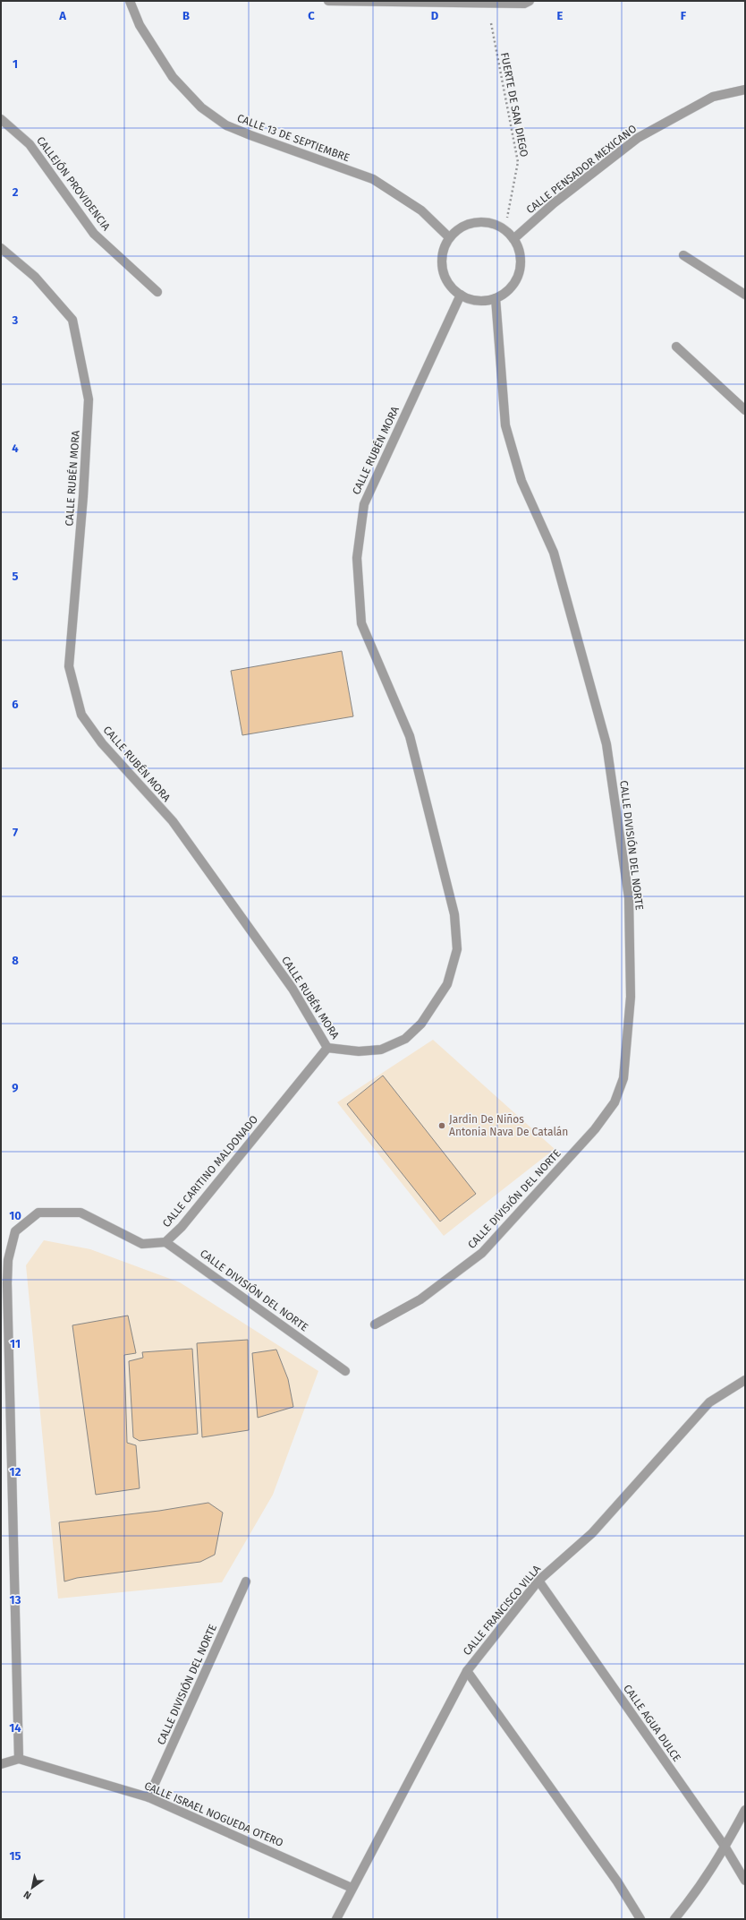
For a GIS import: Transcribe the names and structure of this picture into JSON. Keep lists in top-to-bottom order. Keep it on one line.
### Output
{"streets":{"street":["CALLE 13 DE SEPTIEMBRE","CALLE PENSADOR MEXICANO","CALLEJÓN PROVIDENCIA","CALLE RUBÉN MORA","CALLE DIVISIÓN DEL NORTE","CALLE CARITINO MALDONADO","CALLE FRANCISCO VILLA","CALLE AGUA DULCE","CALLE ISRAEL NOGUEDA OTERO"],"path":["FUERTE DE SAN DIEGO"]},"crossings":[["FUERTE DE SAN DIEGO","CALLE 13 DE SEPTIEMBRE"],["FUERTE DE SAN DIEGO","CALLE PENSADOR MEXICANO"],["FUERTE DE SAN DIEGO","CALLE RUBÉN MORA"],["FUERTE DE SAN DIEGO","CALLE DIVISIÓN DEL NORTE"],["CALLE 13 DE SEPTIEMBRE","CALLE PENSADOR MEXICANO"],["CALLE 13 DE SEPTIEMBRE","CALLE RUBÉN MORA"],["CALLE 13 DE SEPTIEMBRE","CALLE DIVISIÓN DEL NORTE"],["CALLE PENSADOR MEXICANO","CALLE RUBÉN MORA"],["CALLE PENSADOR MEXICANO","CALLE DIVISIÓN DEL NORTE"],["CALLE RUBÉN MORA","CALLE DIVISIÓN DEL NORTE"],["CALLE RUBÉN MORA","CALLE CARITINO MALDONADO"],["CALLE DIVISIÓN DEL NORTE","CALLE CARITINO MALDONADO"],["CALLE DIVISIÓN DEL NORTE","CALLE ISRAEL NOGUEDA OTERO"],["CALLE CARITINO MALDONADO","CALLE ISRAEL NOGUEDA OTERO"],["CALLE FRANCISCO VILLA","CALLE AGUA DULCE"],["CALLE FRANCISCO VILLA","CALLE ISRAEL NOGUEDA OTERO"]],"places":["Jardin De Niños Antonia Nava De Catalán"],"north":"bottom left","grid":{"columns":["A","B","C","D","E","F"],"rows":["1","2","3","4","5","6","7","8","9","10","11","12","13","14","15"]}}
